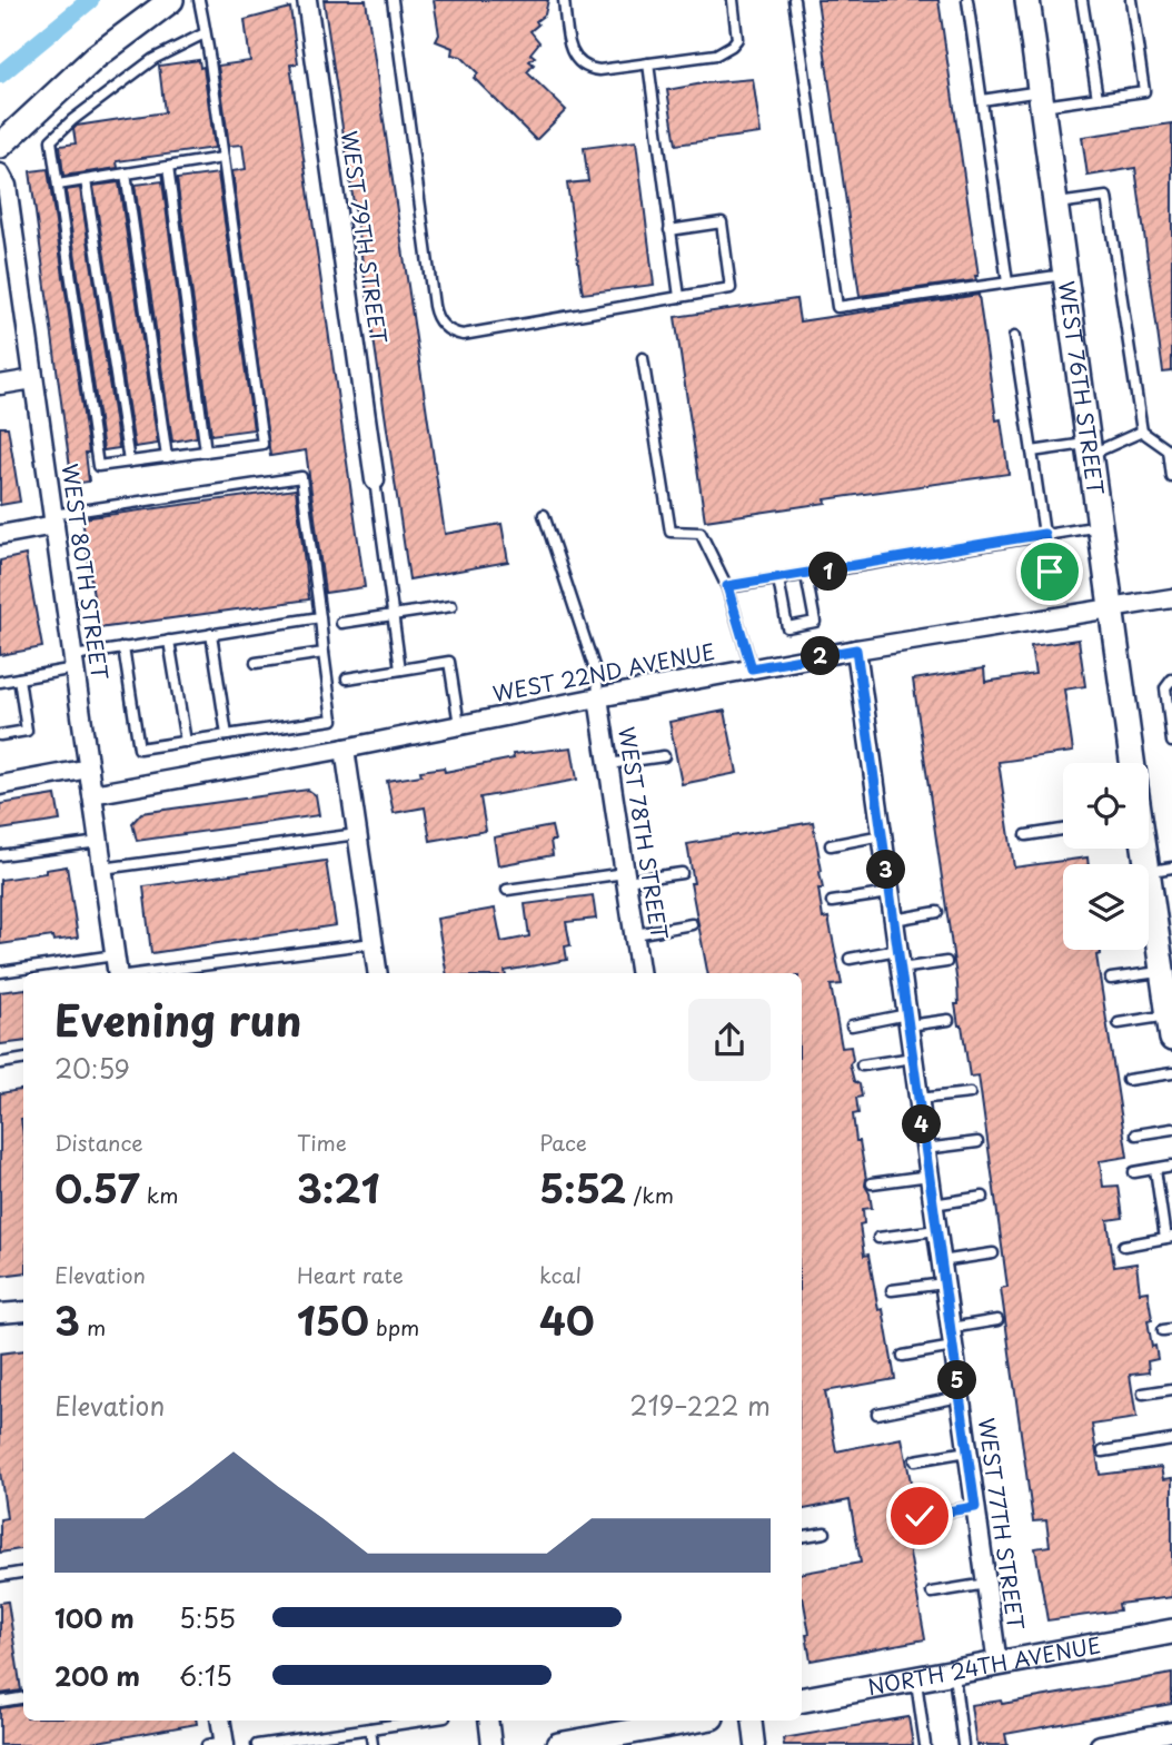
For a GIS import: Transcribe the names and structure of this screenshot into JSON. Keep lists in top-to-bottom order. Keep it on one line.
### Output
{"streets":{"street":["WEST 79TH STREET","WEST 76TH STREET","WEST 80TH STREET","WEST 22ND AVENUE","WEST 78TH STREET","WEST 77TH STREET","NORTH 24TH AVENUE"]},"crossings":[["WEST 76TH STREET","WEST 22ND AVENUE"],["WEST 80TH STREET","WEST 22ND AVENUE"],["WEST 22ND AVENUE","WEST 78TH STREET"],["WEST 22ND AVENUE","WEST 77TH STREET"],["WEST 77TH STREET","NORTH 24TH AVENUE"]],"page":{"pins":["1","2","3","4","5"],"heading":["Evening run","20:59"],"stats":[["Distance","0.57 km"],["Time","3:21"],["Pace","5:52 /km"],["Elevation","3 m"],["Heart rate","150 bpm"],["kcal","40"]],"chart":["Elevation","219–222 m"],"list":[{"name":"100 m","note":"5:55"},{"name":"200 m","note":"6:15"}]}}
